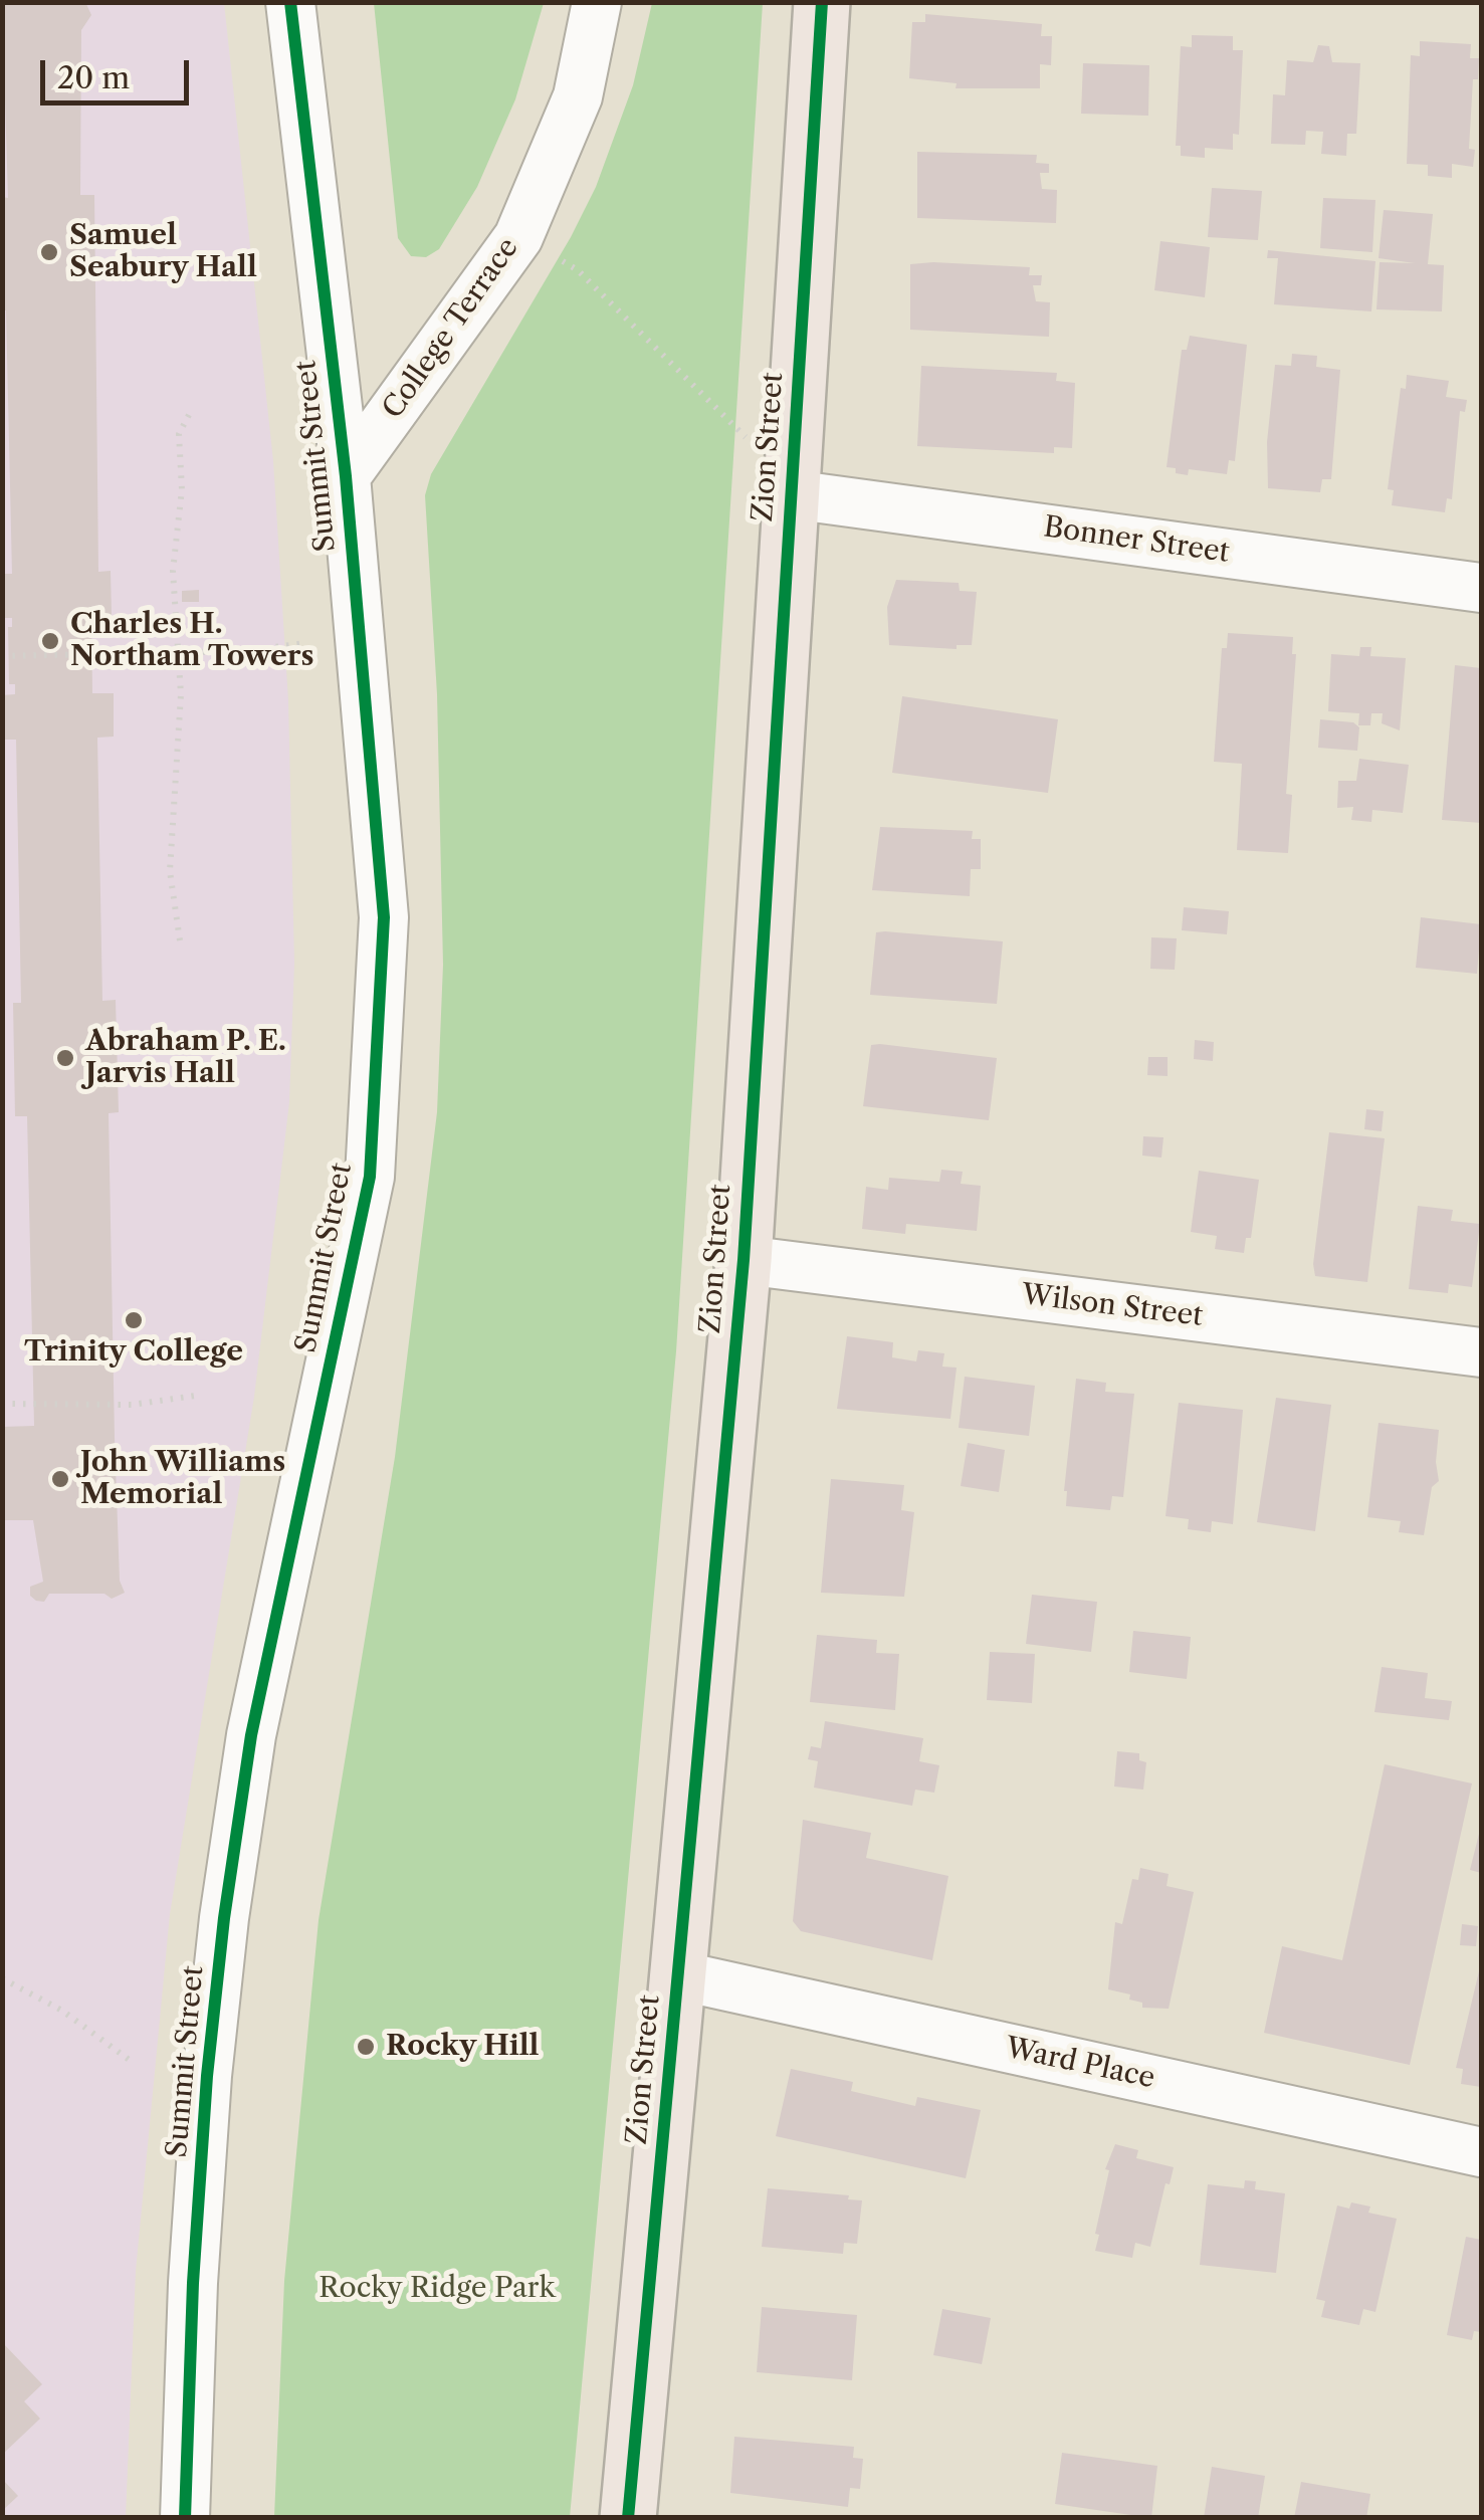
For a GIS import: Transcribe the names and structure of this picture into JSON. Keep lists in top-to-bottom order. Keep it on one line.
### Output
{"streets":{"main road":["Zion Street"],"street":["College Terrace","Summit Street","Bonner Street","Wilson Street","Ward Place"]},"crossings":[["College Terrace","Summit Street"],["Zion Street","Bonner Street"],["Zion Street","Wilson Street"],["Zion Street","Ward Place"]],"parks":["Rocky Ridge Park"],"places":["Samuel Seabury Hall","Charles H. Northam Towers","Abraham P. E. Jarvis Hall","Trinity College","John Williams Memorial","Rocky Hill"],"scale_bar":"20 m"}
